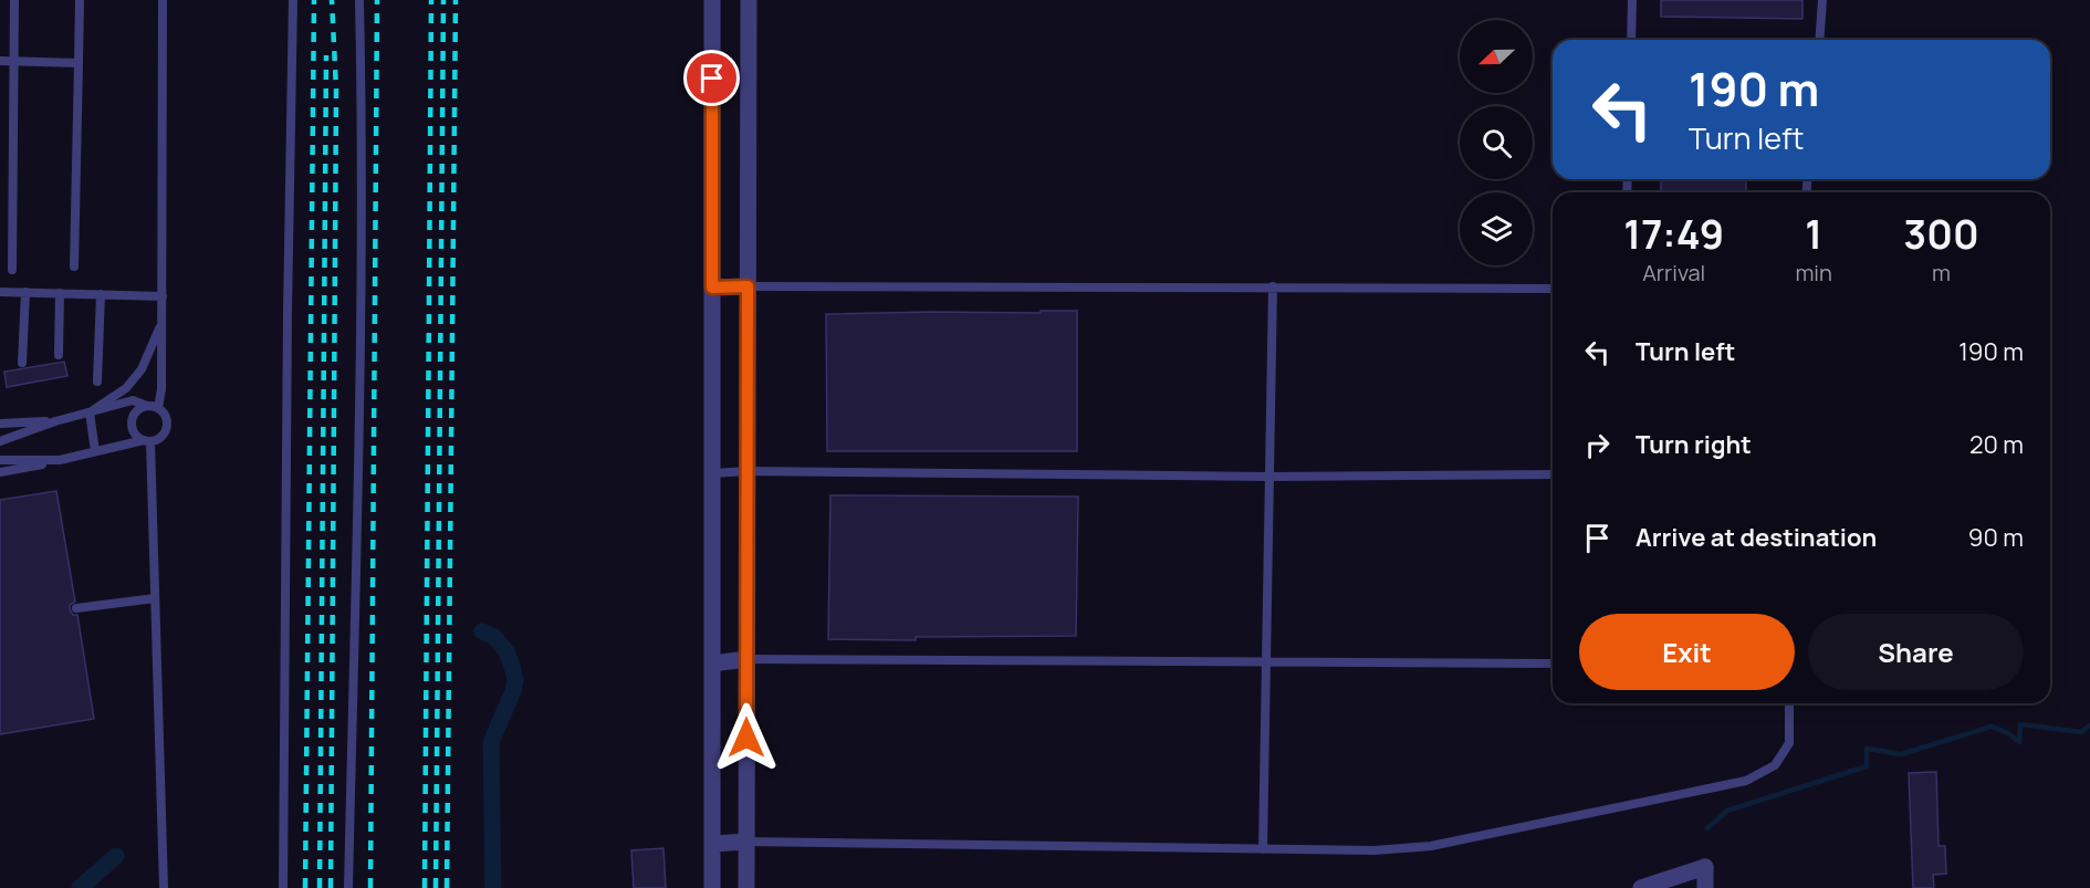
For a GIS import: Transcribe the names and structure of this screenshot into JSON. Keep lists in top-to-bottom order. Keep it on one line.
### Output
{"north":"left","page":{"turn":["190 m","Turn left"],"eta":["17:49","Arrival","1","min","300","m"],"list":[{"name":"Turn left","value":"190 m"},{"name":"Turn right","value":"20 m"},{"name":"Arrive at destination","value":"90 m"}],"buttons":["Exit","Share"]}}
